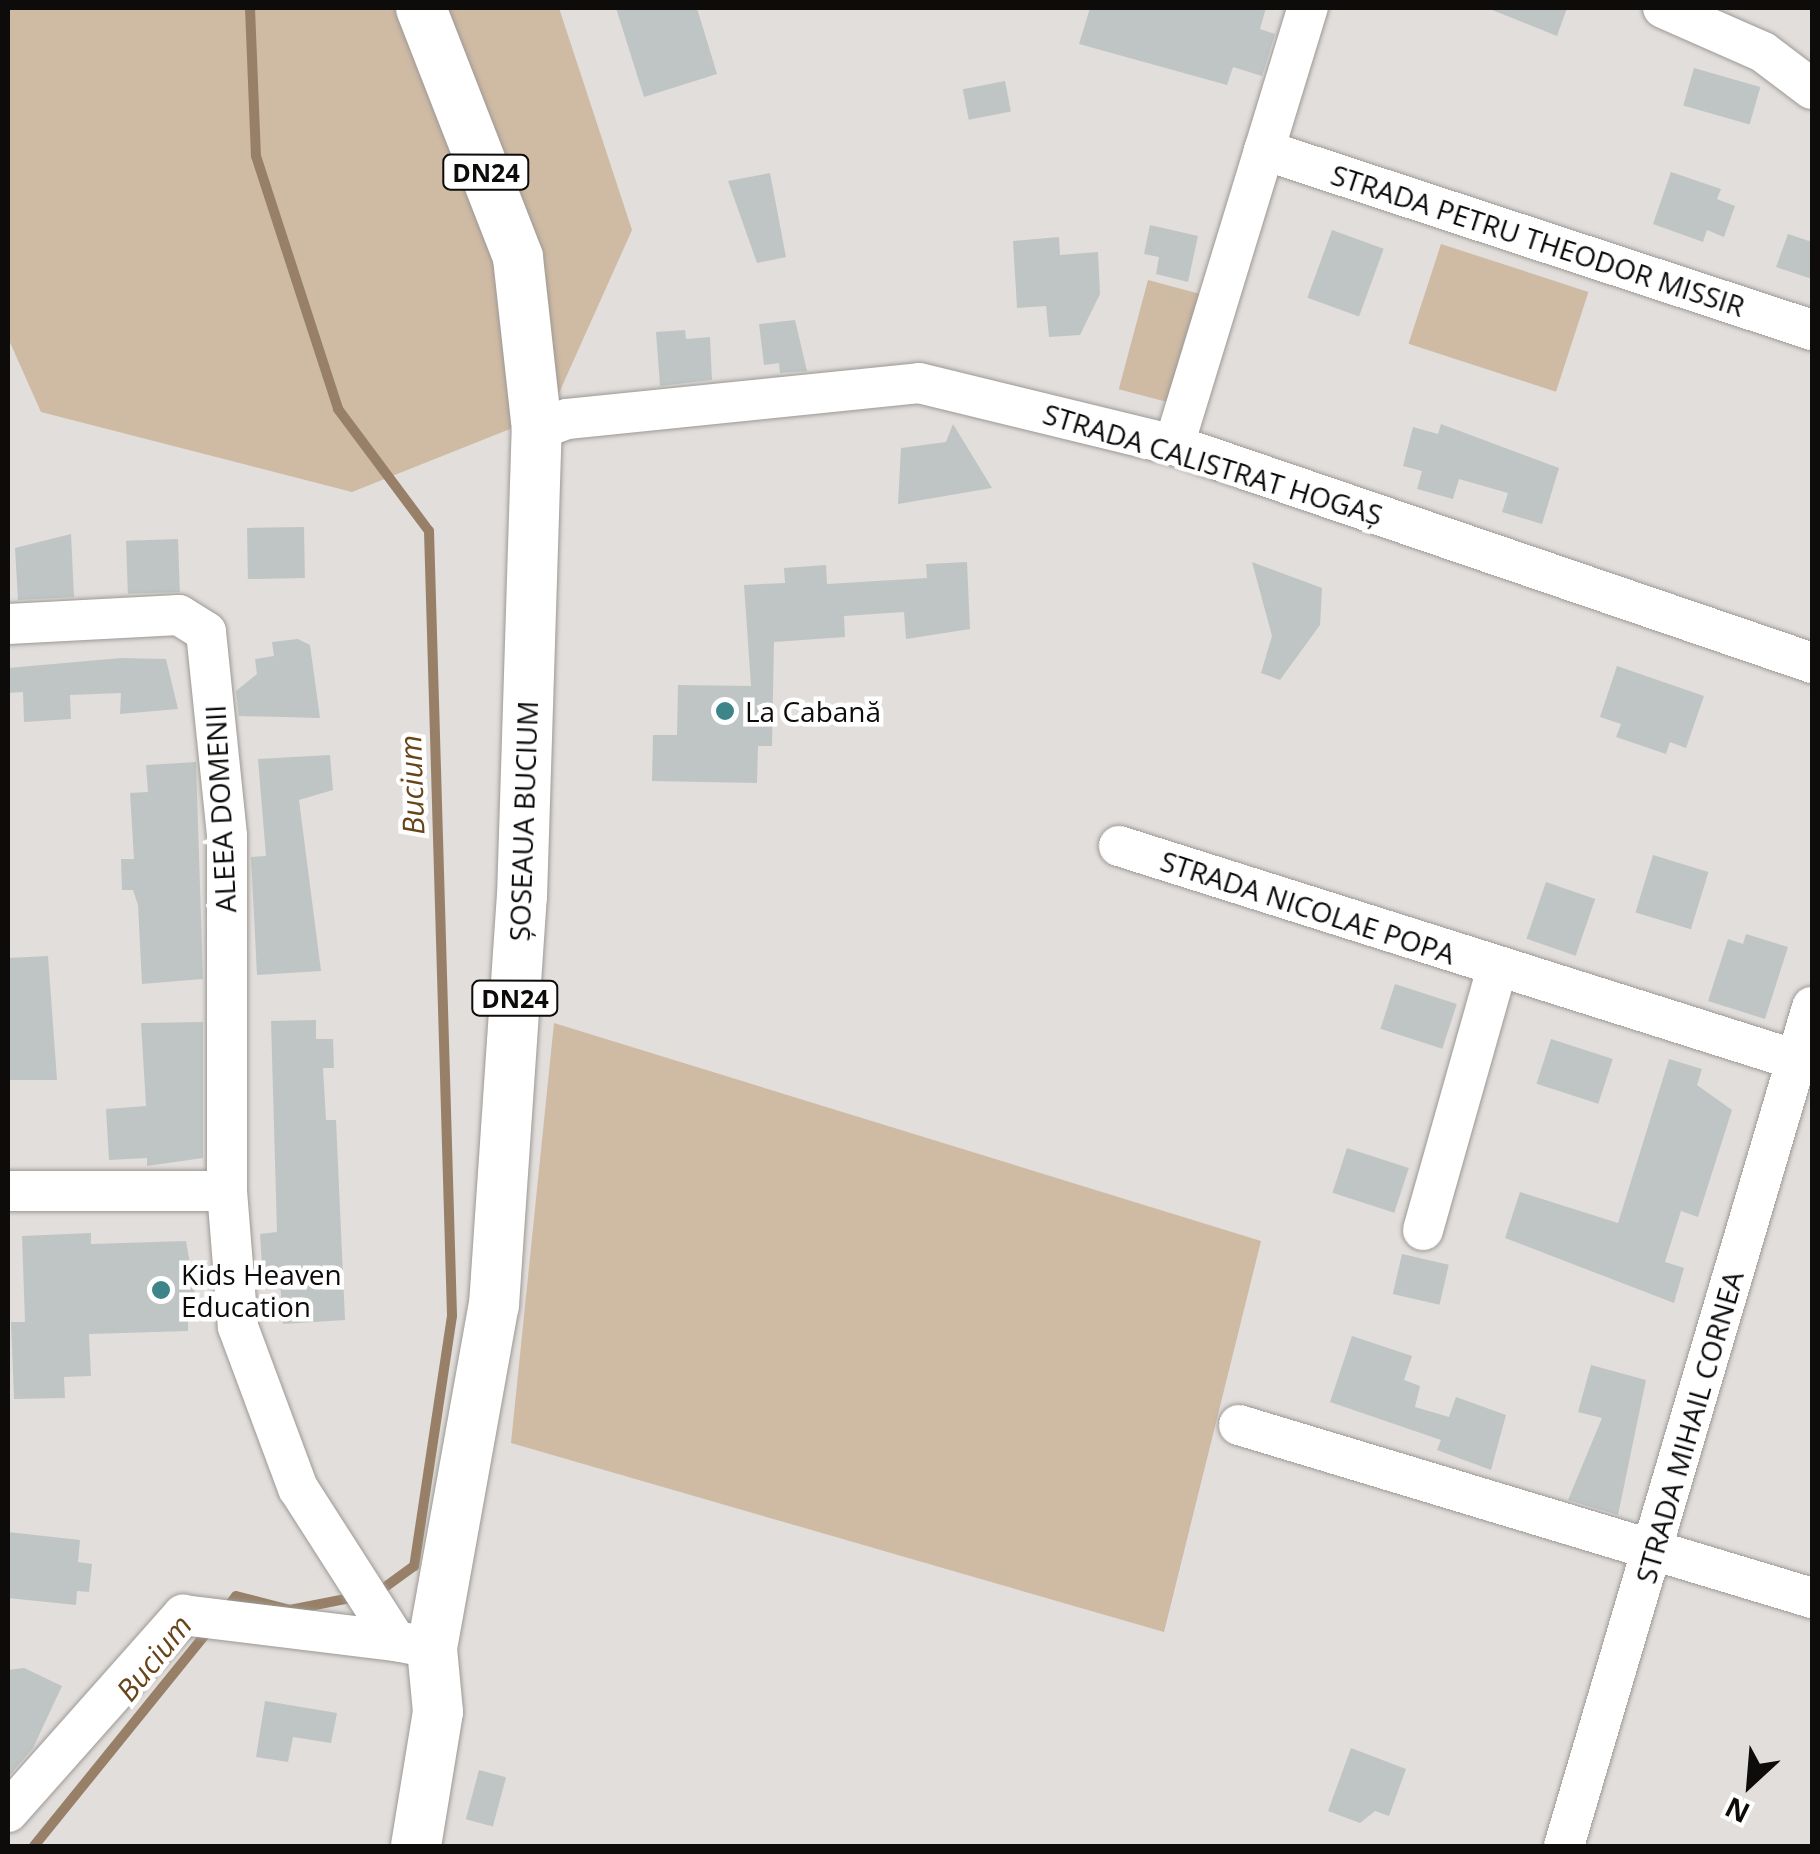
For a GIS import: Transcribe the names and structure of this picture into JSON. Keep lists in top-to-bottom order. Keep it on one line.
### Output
{"streets":{"main road":["DN24","ȘOSEAUA BUCIUM"],"street":["STRADA PETRU THEODOR MISSIR","STRADA CALISTRAT HOGAȘ","ALEEA DOMENII","STRADA NICOLAE POPA","STRADA MIHAIL CORNEA"]},"crossings":[["STRADA CALISTRAT HOGAȘ","ȘOSEAUA BUCIUM"],["ALEEA DOMENII","ȘOSEAUA BUCIUM"],["STRADA NICOLAE POPA","STRADA MIHAIL CORNEA"]],"water":["Bucium"],"places":["La Cabană","Kids Heaven Education"],"north":"bottom left"}
